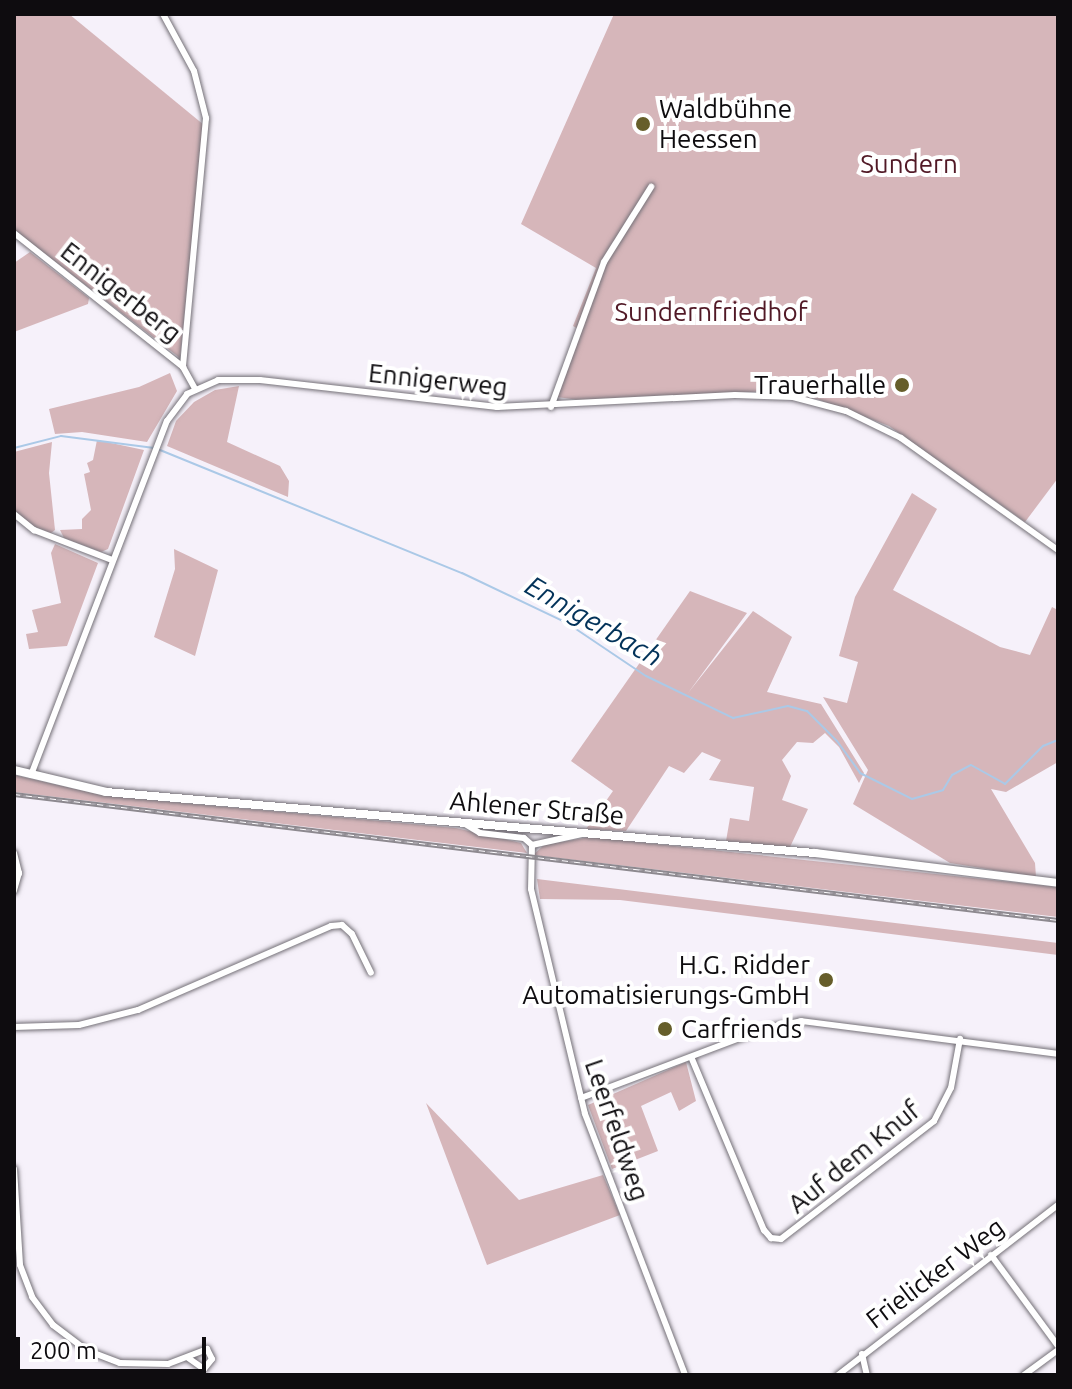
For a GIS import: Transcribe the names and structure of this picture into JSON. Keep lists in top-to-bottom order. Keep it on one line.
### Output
{"streets":{"main road":["Ahlener Straße"],"street":["Ennigerberg","Ennigerweg","Leerfeldweg","Auf dem Knuf","Frielicker Weg"]},"crossings":[["Ennigerberg","Ennigerweg"]],"water":["Ennigerbach"],"parks":["Sundern","Sundernfriedhof"],"places":["Waldbühne Heessen","Trauerhalle","H.G. Ridder Automatisierungs-GmbH","Carfriends"],"scale_bar":"200 m"}
